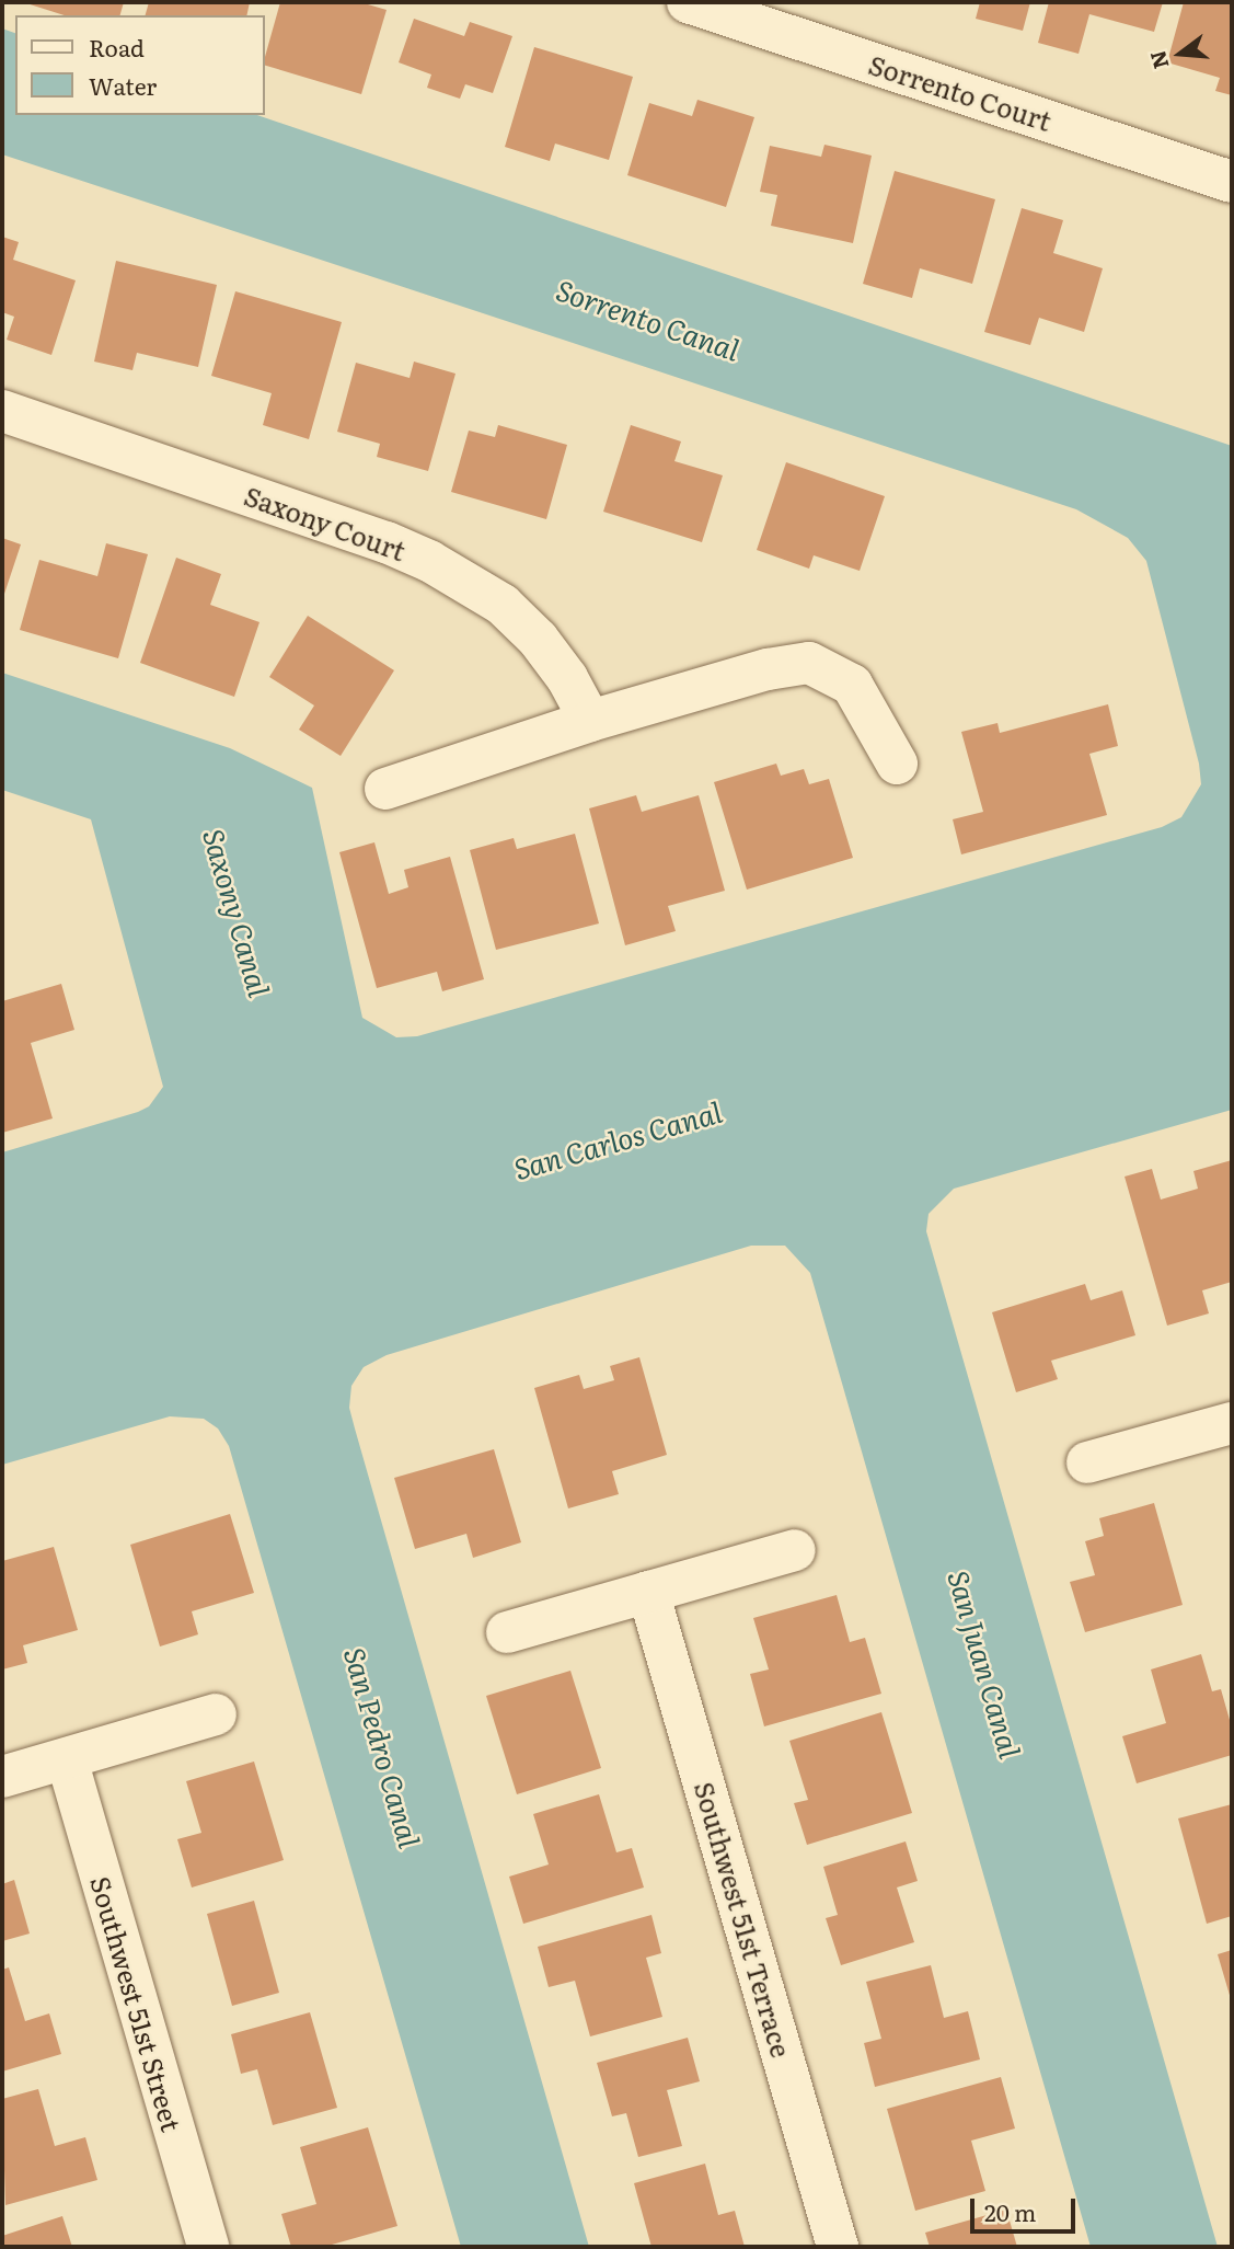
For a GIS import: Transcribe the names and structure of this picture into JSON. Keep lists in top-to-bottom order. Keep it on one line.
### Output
{"streets":{"street":["Sorrento Court","Saxony Court","Southwest 51st Terrace","Southwest 51st Street"]},"water":["Sorrento Canal","Saxony Canal","San Carlos Canal","San Juan Canal","San Pedro Canal"],"legend":["Road","Water"],"scale_bar":"20 m","north":"left"}
